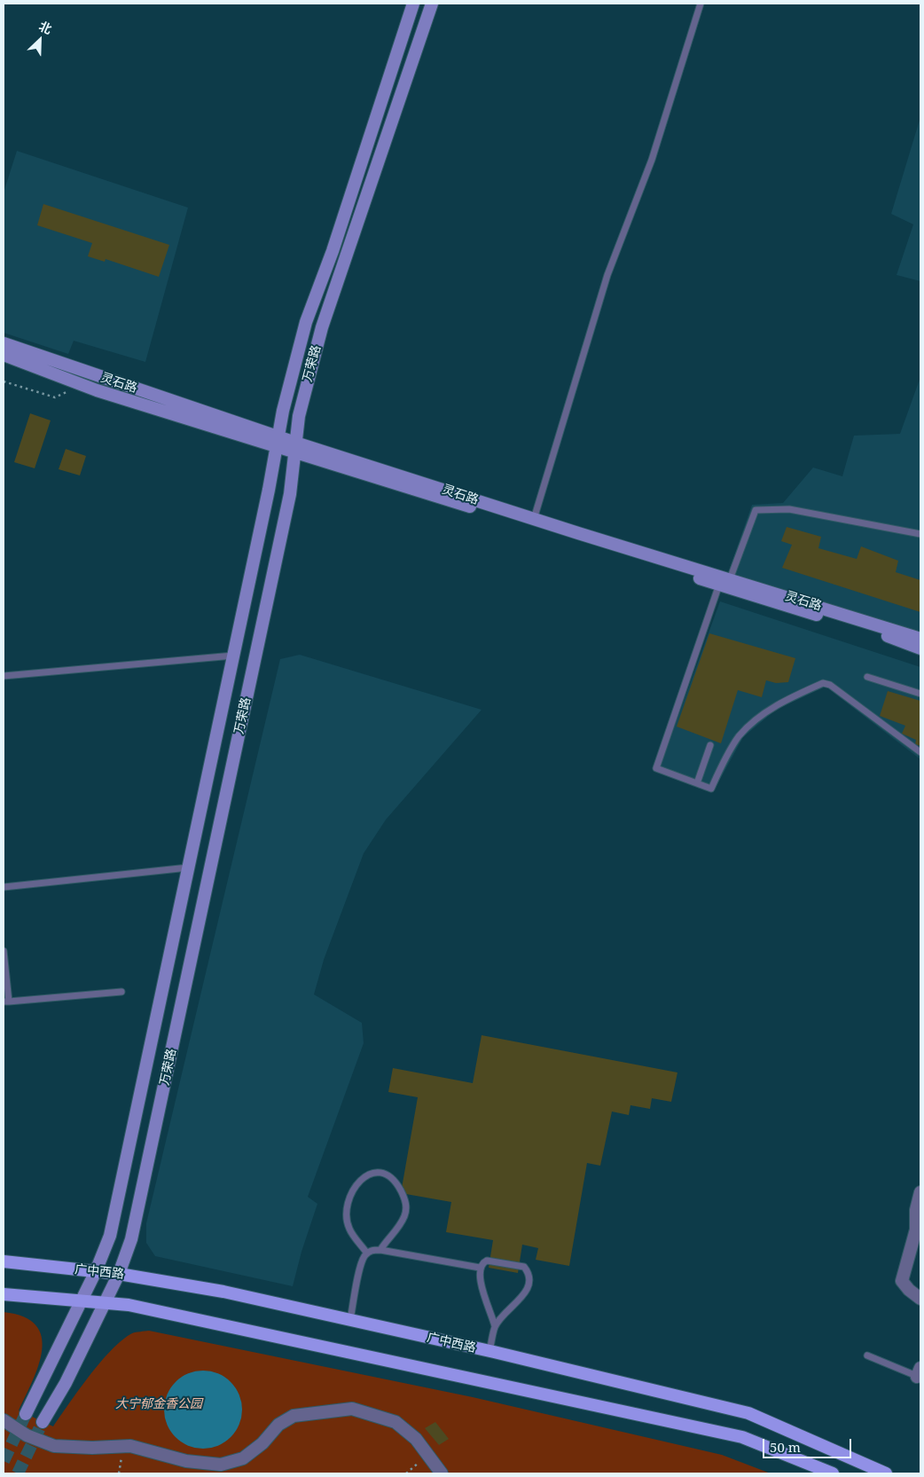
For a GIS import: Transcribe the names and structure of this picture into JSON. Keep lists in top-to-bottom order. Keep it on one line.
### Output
{"streets":{"main road":["万荣路","灵石路","广中西路"]},"crossings":[["万荣路","灵石路"],["万荣路","广中西路"]],"parks":["大宁郁金香公园"],"scale_bar":"50 m","north":"top right"}
